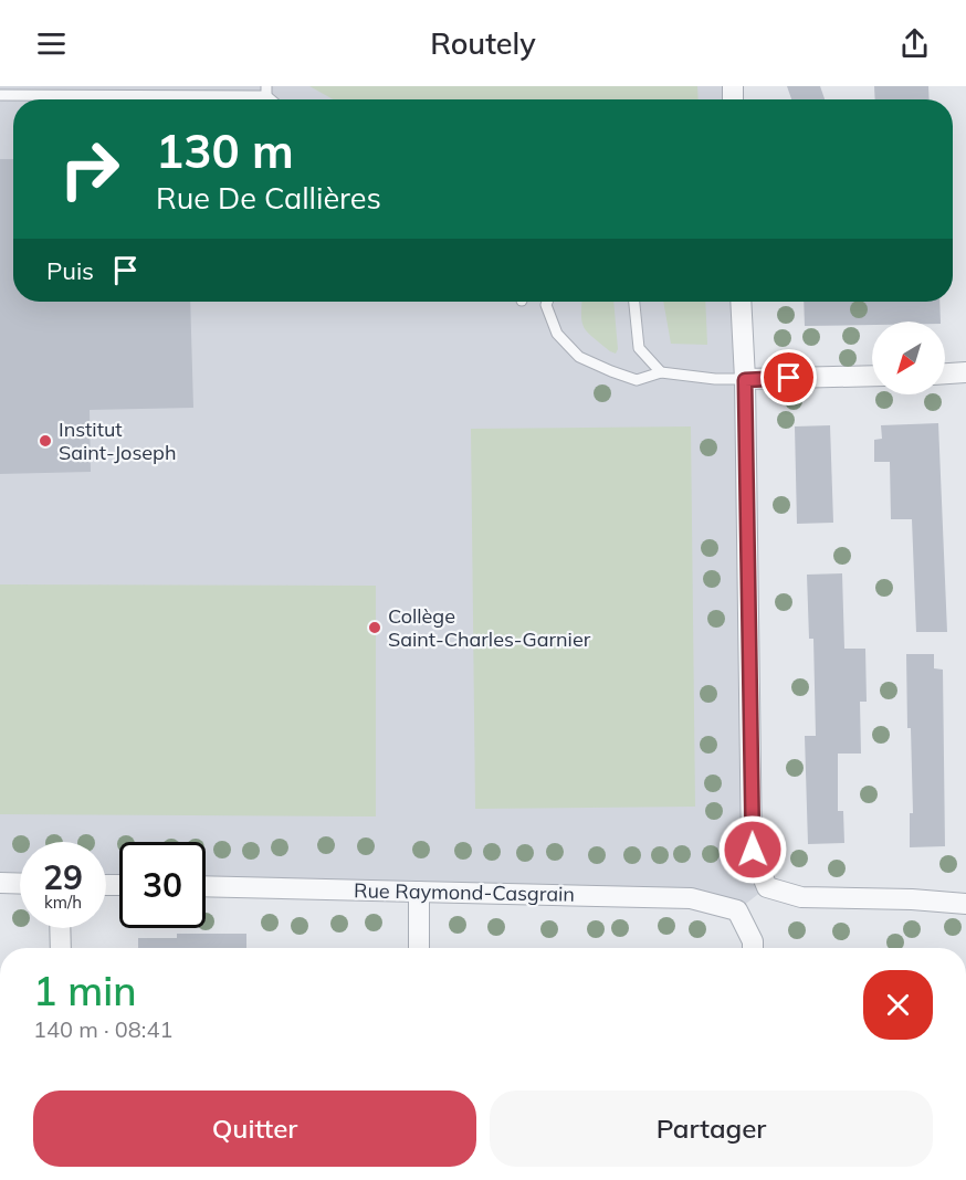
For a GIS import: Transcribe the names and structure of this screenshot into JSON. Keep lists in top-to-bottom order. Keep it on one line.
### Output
{"streets":{"street":["Rue Raymond-Casgrain"]},"places":["Institut Saint-Joseph","Collège Saint-Charles-Garnier"],"north":"bottom left","page":{"header":"Routely","turn":["130 m","Rue De Callières"],"then":"Puis","speed":"29 km/h","limit":"30","heading":["1 min","140 m · 08:41"],"buttons":["Quitter","Partager"]}}
